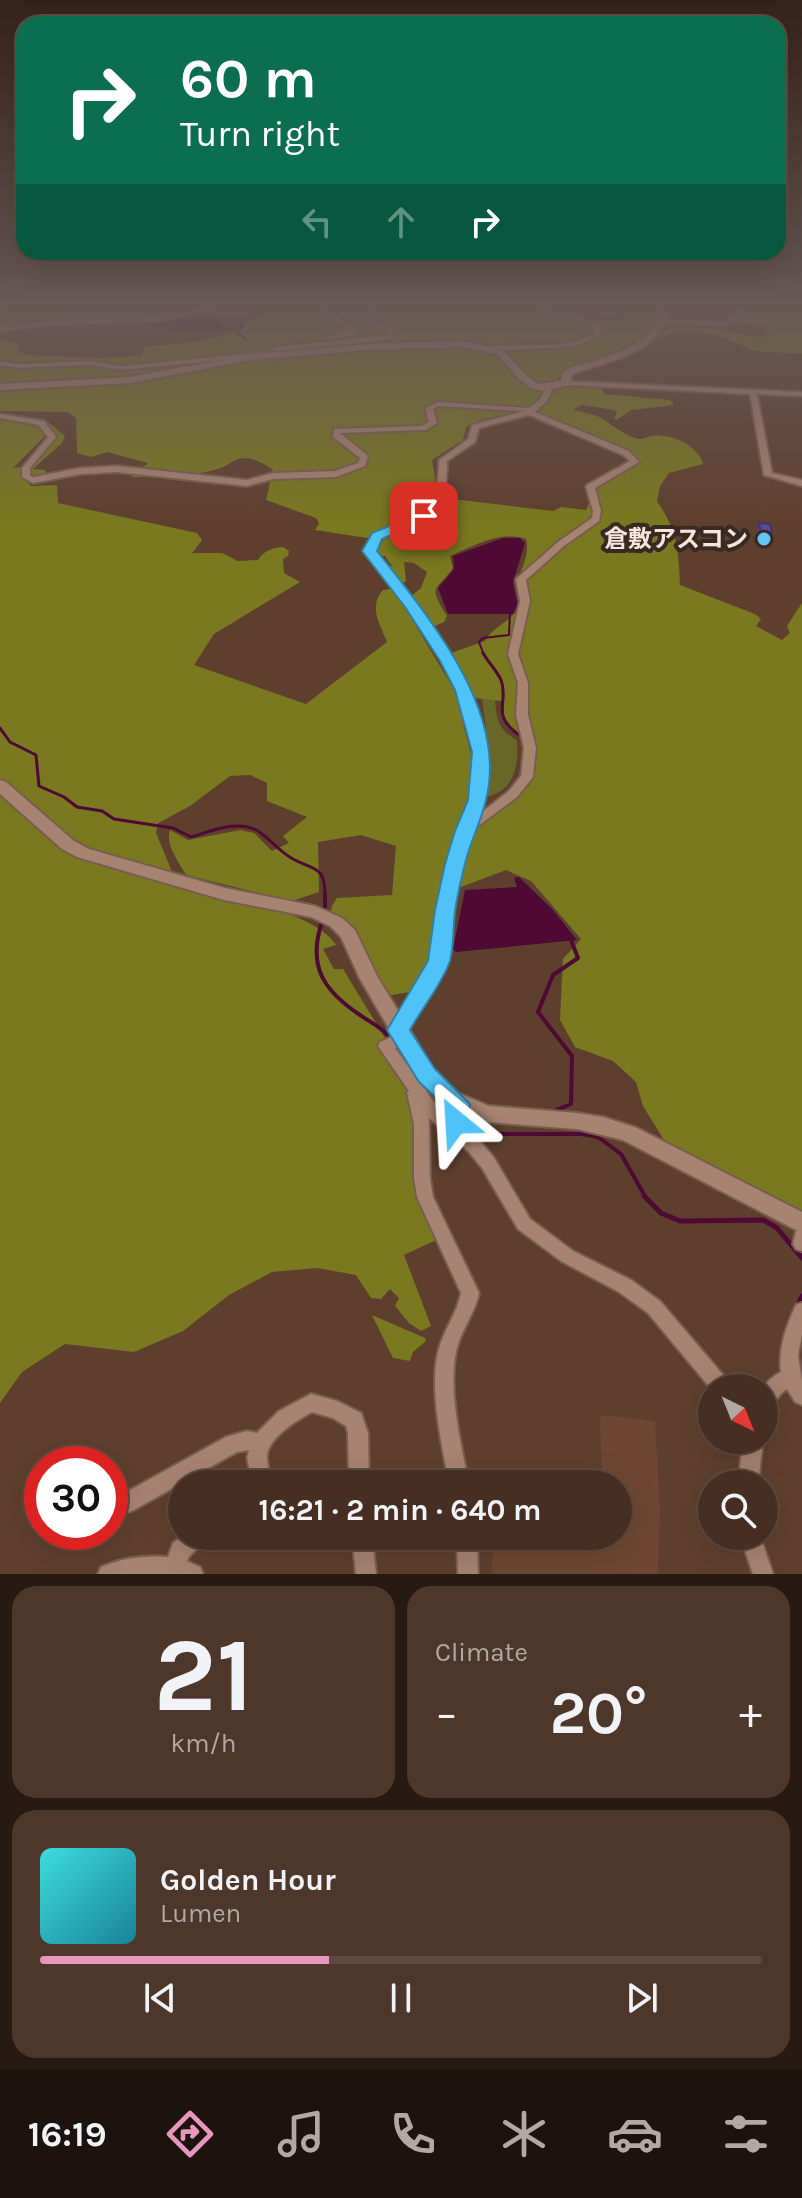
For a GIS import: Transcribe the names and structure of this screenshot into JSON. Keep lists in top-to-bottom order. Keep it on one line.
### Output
{"places":["倉敷アスコン"],"north":"bottom right","page":{"turn":["60 m","Turn right"],"limit":"30","trip":"16:21 · 2 min · 640 m","tile":[["21","km/h"],"Climate"],"heat":["−","20°","+"],"song":["Golden Hour","Lumen"],"tabs":"16:19"}}
